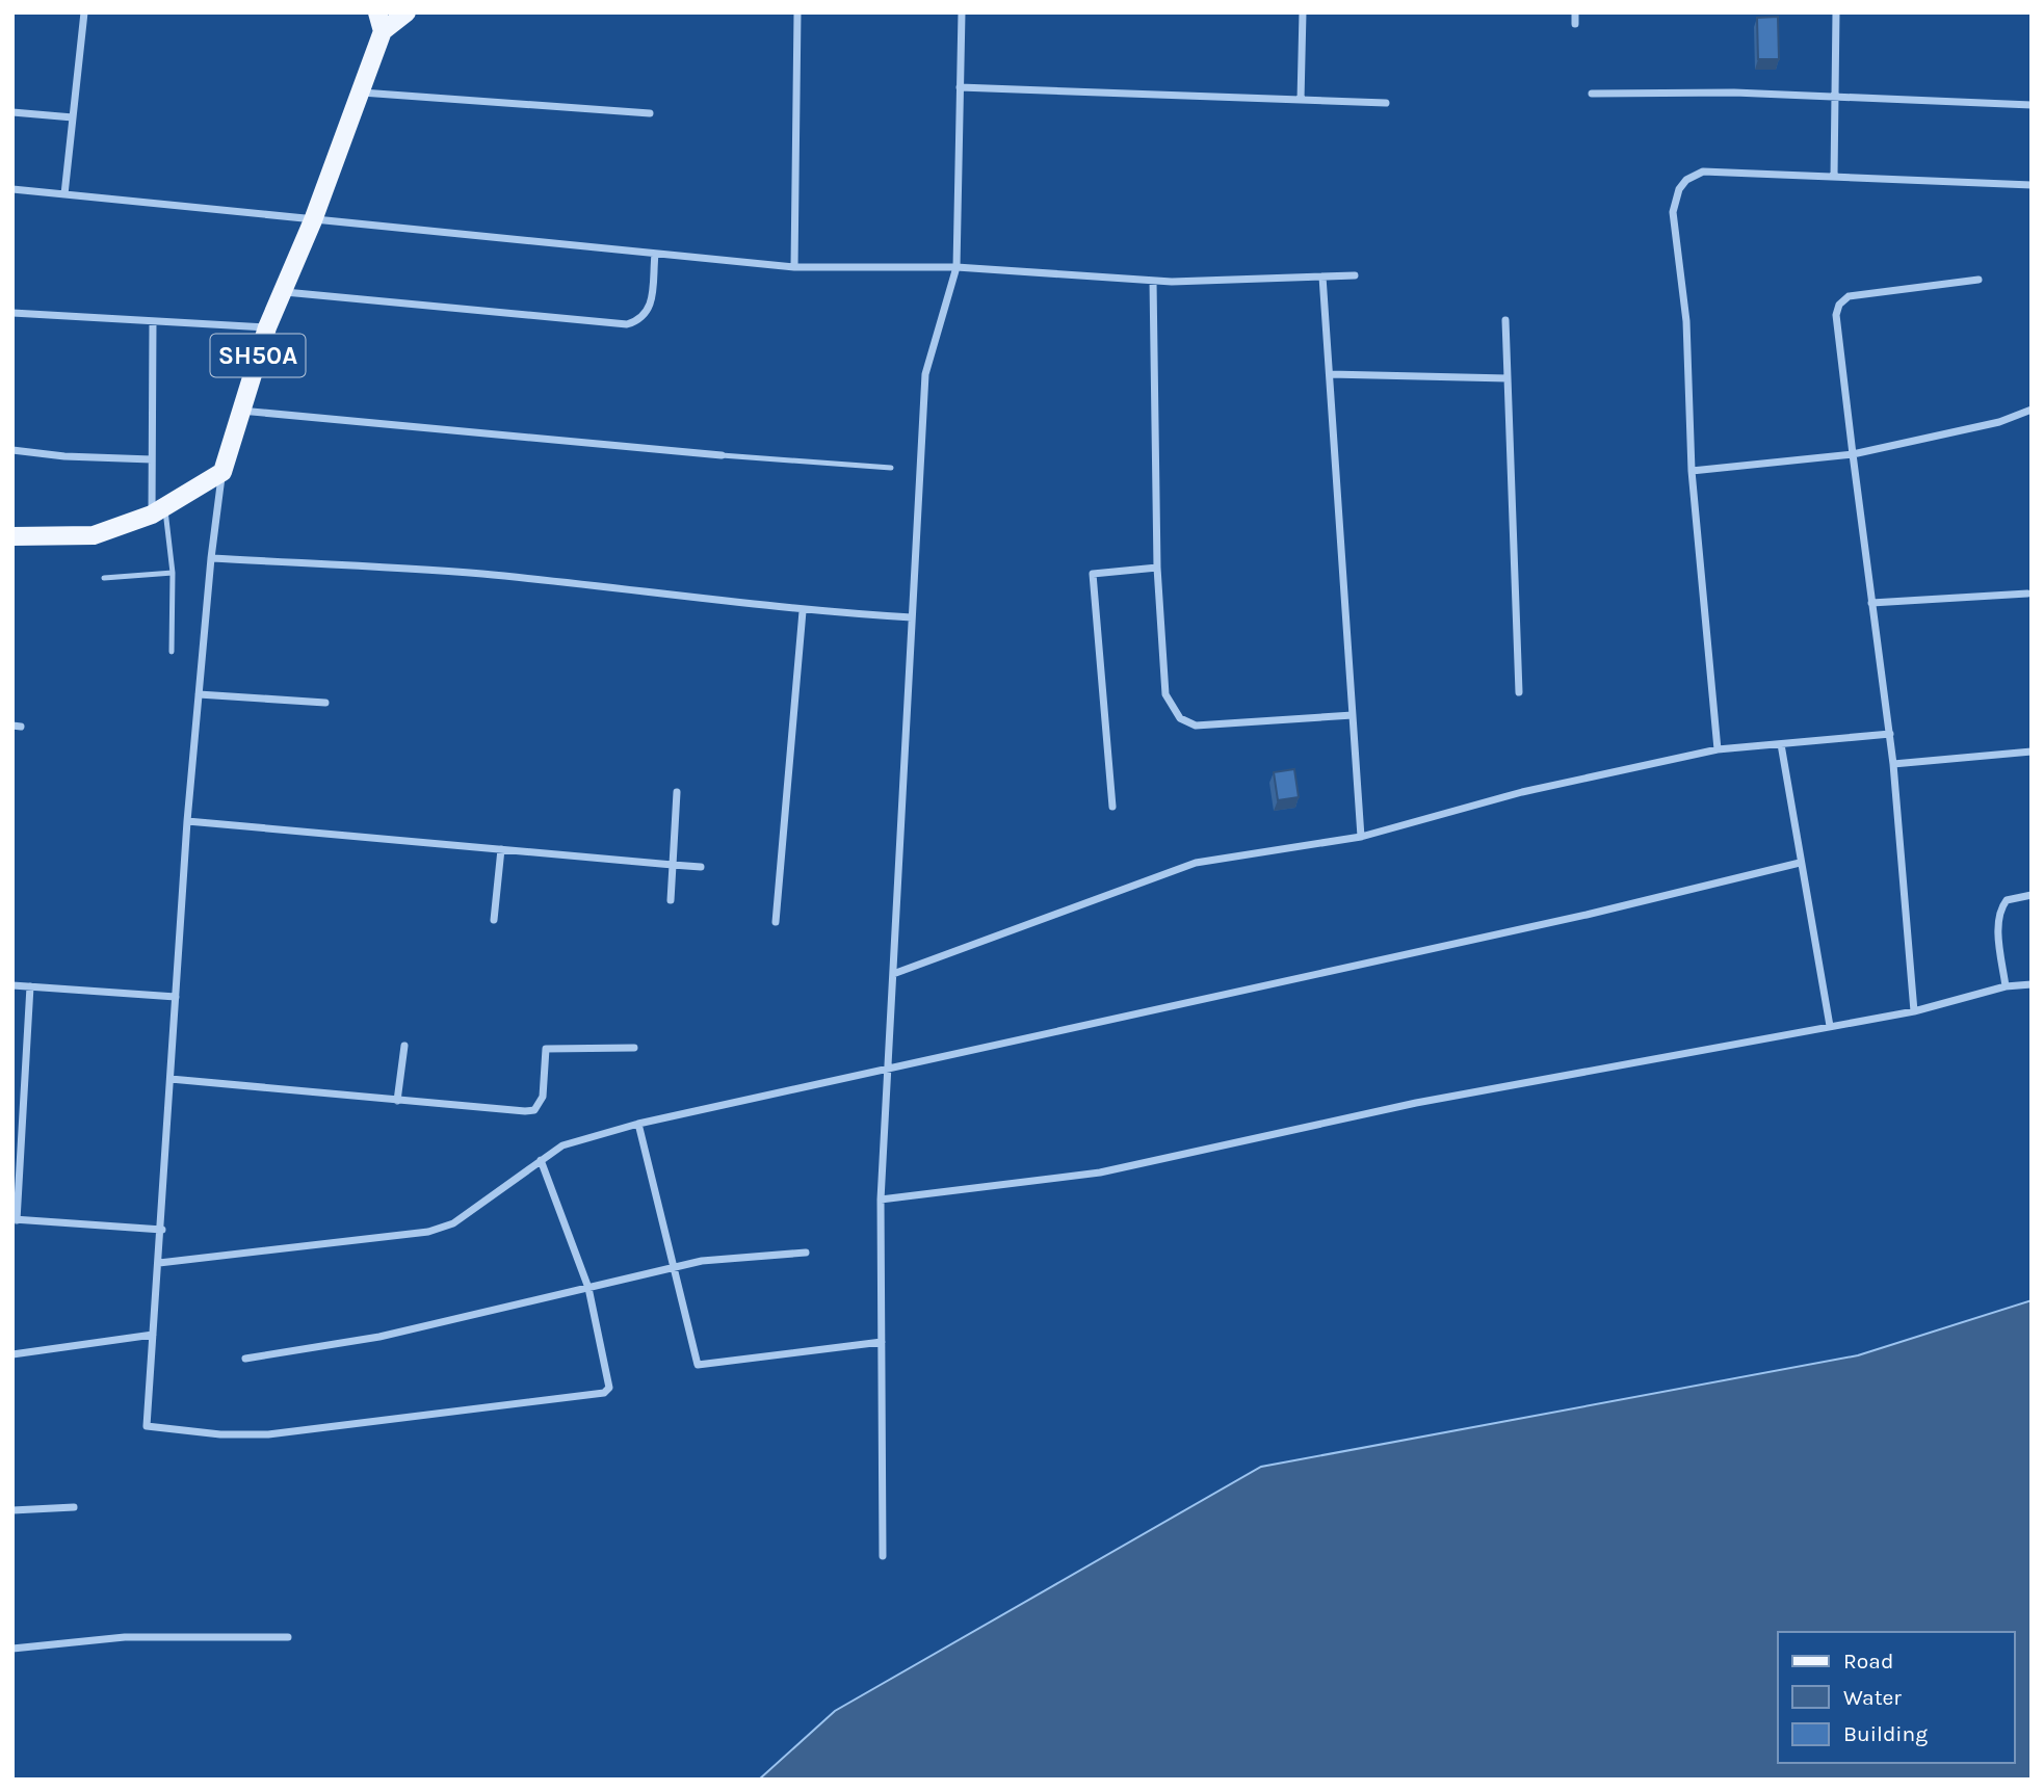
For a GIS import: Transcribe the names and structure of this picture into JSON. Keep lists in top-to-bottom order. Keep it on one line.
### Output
{"streets":{"main road":["SH50A"]},"legend":["Road","Water","Building"]}
